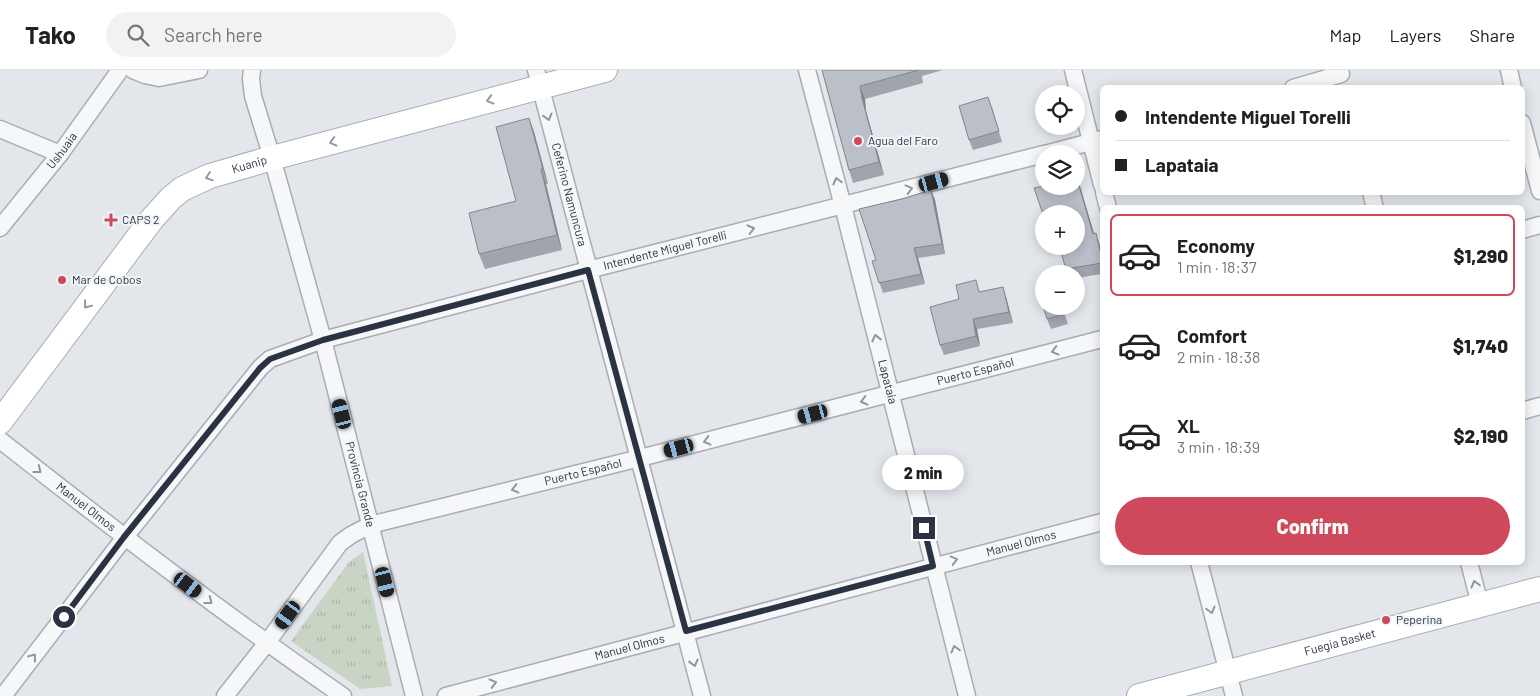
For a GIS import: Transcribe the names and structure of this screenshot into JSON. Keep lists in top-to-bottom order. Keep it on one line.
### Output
{"streets":{"main road":["Kuanip","Fuegia Basket"],"street":["Ushuaia","Ceferino Namuncura","Intendente Miguel Torelli","Puerto Español","Lapataia","Provincia Grande","Manuel Olmos"]},"crossings":[["Kuanip","Ceferino Namuncura"],["Kuanip","Provincia Grande"],["Ceferino Namuncura","Intendente Miguel Torelli"],["Ceferino Namuncura","Puerto Español"],["Ceferino Namuncura","Manuel Olmos"],["Intendente Miguel Torelli","Lapataia"],["Intendente Miguel Torelli","Provincia Grande"],["Intendente Miguel Torelli","Manuel Olmos"],["Puerto Español","Lapataia"],["Puerto Español","Provincia Grande"],["Puerto Español","Manuel Olmos"],["Lapataia","Manuel Olmos"]],"one_way":["Kuanip","Ceferino Namuncura","Intendente Miguel Torelli","Puerto Español","Lapataia","Manuel Olmos"],"places":{"other":["Agua del Faro","Mar de Cobos","Peperina"],"health":["CAPS 2"]},"page":{"header":"Tako","search":"Search here","nav":["Map","Layers","Share"],"map_buttons":["+","−"],"banner":["Intendente Miguel Torelli","Lapataia"],"list":[{"name":"Economy","note":"1 min · 18:37","value":"$1,290"},{"name":"Comfort","note":"2 min · 18:38","value":"$1,740"},{"name":"XL","note":"3 min · 18:39","value":"$2,190"}],"bubble":"2 min","buttons":"Confirm"}}
